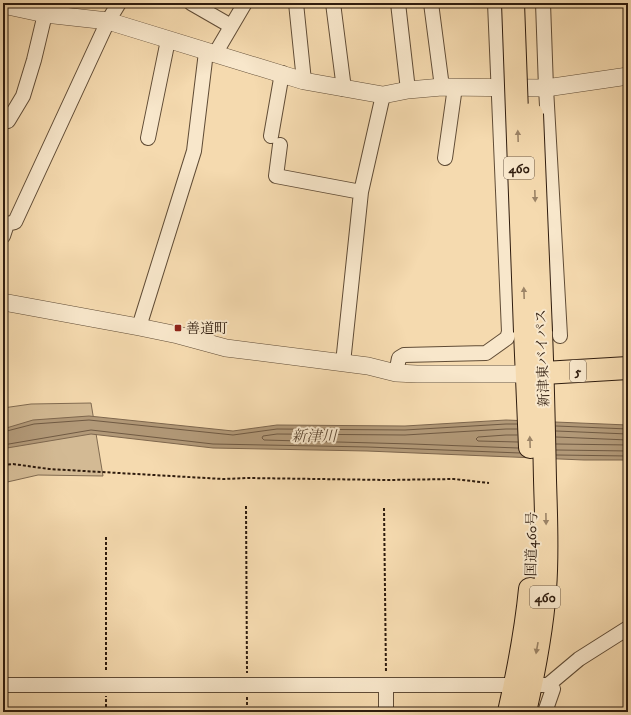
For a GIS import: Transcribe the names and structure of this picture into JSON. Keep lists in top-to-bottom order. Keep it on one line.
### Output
{"streets":{"main road":["460","新津東バイパス","5","国道460号"]},"crossings":[["460","国道460号"],["新津東バイパス","5"],["新津東バイパス","国道460号"],["5","国道460号"]],"water":["新津川"],"places":{"transit":["善道町"]}}
